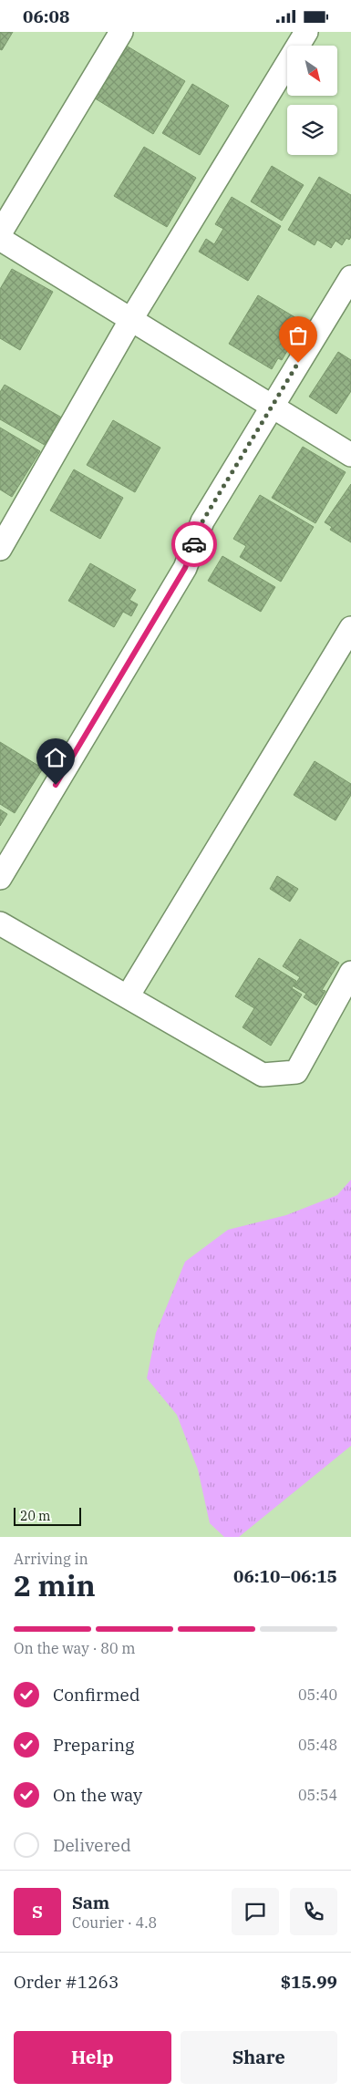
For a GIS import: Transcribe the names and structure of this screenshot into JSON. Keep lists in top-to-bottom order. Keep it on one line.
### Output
{"scale_bar":"20 m","north":"bottom right","page":{"status":"06:08","scale":"20 m","heading":["2 min","Arriving in","06:10–06:15"],"panel":["Sam","Courier · 4.8","Order #1263","$15.99"],"bar":"On the way · 80 m","list":[["Confirmed","05:40"],["Preparing","05:48"],["On the way","05:54"],"Delivered"],"round":"S","buttons":["Help","Share"]}}
